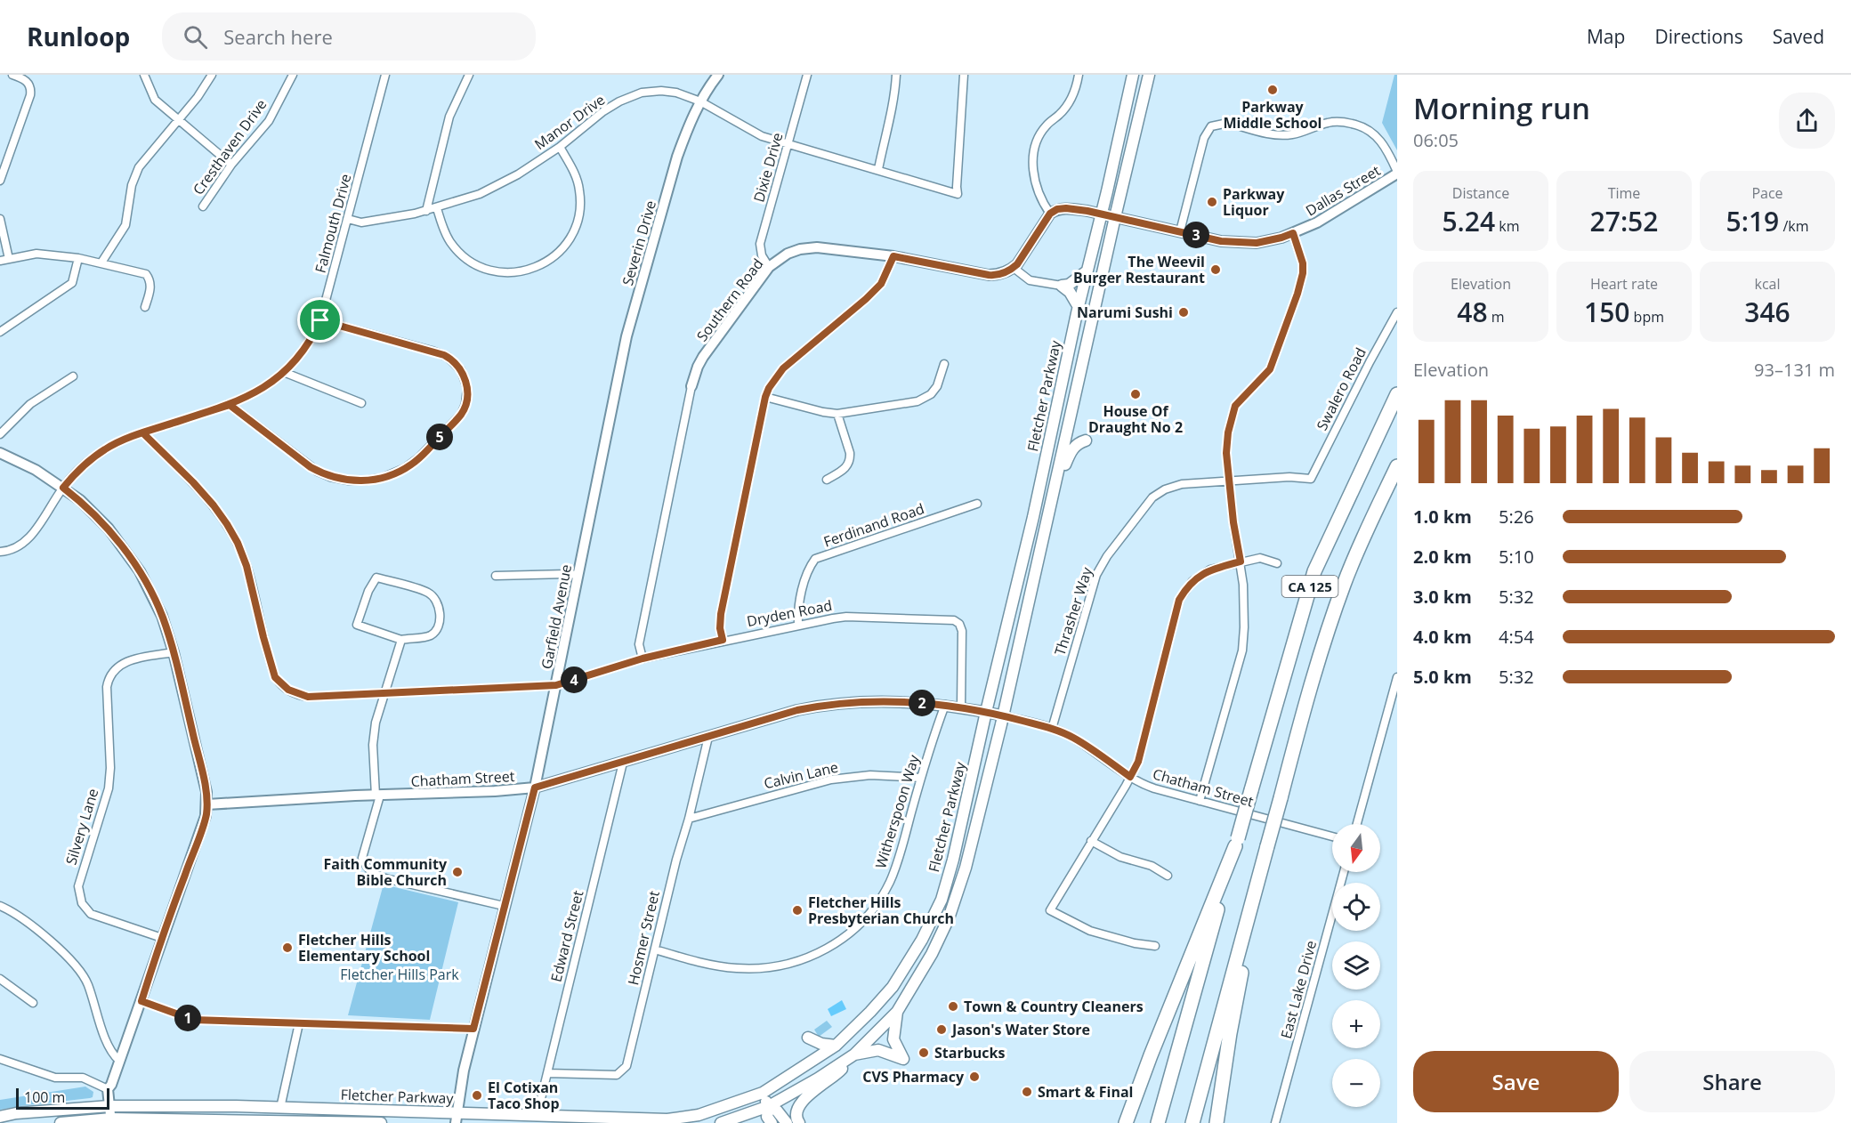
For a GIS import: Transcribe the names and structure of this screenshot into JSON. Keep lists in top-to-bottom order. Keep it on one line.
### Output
{"streets":{"highway":["CA 125"],"main road":["Fletcher Parkway"],"street":["Manor Drive","Cresthaven Drive","Dixie Drive","Dallas Street","Falmouth Drive","Severin Drive","Southern Road","Swalero Road","Ferdinand Road","Thrasher Way","Dryden Road","Garfield Avenue","Calvin Lane","Chatham Street","Witherspoon Way","Silvery Lane","Edward Street","Hosmer Street","East Lake Drive"]},"crossings":[["Manor Drive","Dixie Drive"],["Manor Drive","Falmouth Drive"],["Manor Drive","Severin Drive"],["Dixie Drive","Southern Road"],["Dallas Street","Fletcher Parkway"],["Falmouth Drive","Dryden Road"],["Severin Drive","Garfield Avenue"],["Southern Road","Dryden Road"],["Swalero Road","Thrasher Way"],["Fletcher Parkway","Garfield Avenue"],["Fletcher Parkway","Chatham Street"],["Fletcher Parkway","Edward Street"],["Ferdinand Road","Dryden Road"],["Thrasher Way","Chatham Street"],["Dryden Road","Garfield Avenue"],["Dryden Road","Chatham Street"],["Garfield Avenue","Chatham Street"],["Calvin Lane","Witherspoon Way"],["Calvin Lane","Hosmer Street"],["Chatham Street","Witherspoon Way"],["Chatham Street","Edward Street"],["Chatham Street","Hosmer Street"],["Witherspoon Way","Hosmer Street"],["Edward Street","Hosmer Street"]],"parks":["Fletcher Hills Park"],"places":["Parkway Middle School","Parkway Liquor","The Weevil Burger Restaurant","Narumi Sushi","House Of Draught No 2","Faith Community Bible Church","Fletcher Hills Presbyterian Church","Fletcher Hills Elementary School","Town & Country Cleaners","Jason's Water Store","Starbucks","CVS Pharmacy","Smart & Final","El Cotixan Taco Shop"],"scale_bar":"100 m","north":"bottom","page":{"header":"Runloop","search":"Search here","nav":["Map","Directions","Saved"],"heading":["Morning run","06:05"],"stats":[["Distance","5.24 km"],["Time","27:52"],["Pace","5:19 /km"],["Elevation","48 m"],["Heart rate","150 bpm"],["kcal","346"]],"pins":["3","5","4","2","1"],"chart":["Elevation","93–131 m"],"list":[{"name":"1.0 km","note":"5:26"},{"name":"2.0 km","note":"5:10"},{"name":"3.0 km","note":"5:32"},{"name":"4.0 km","note":"4:54"},{"name":"5.0 km","note":"5:32"}],"map_buttons":["+","−"],"buttons":["Save","Share"],"scale":"100 m"}}
